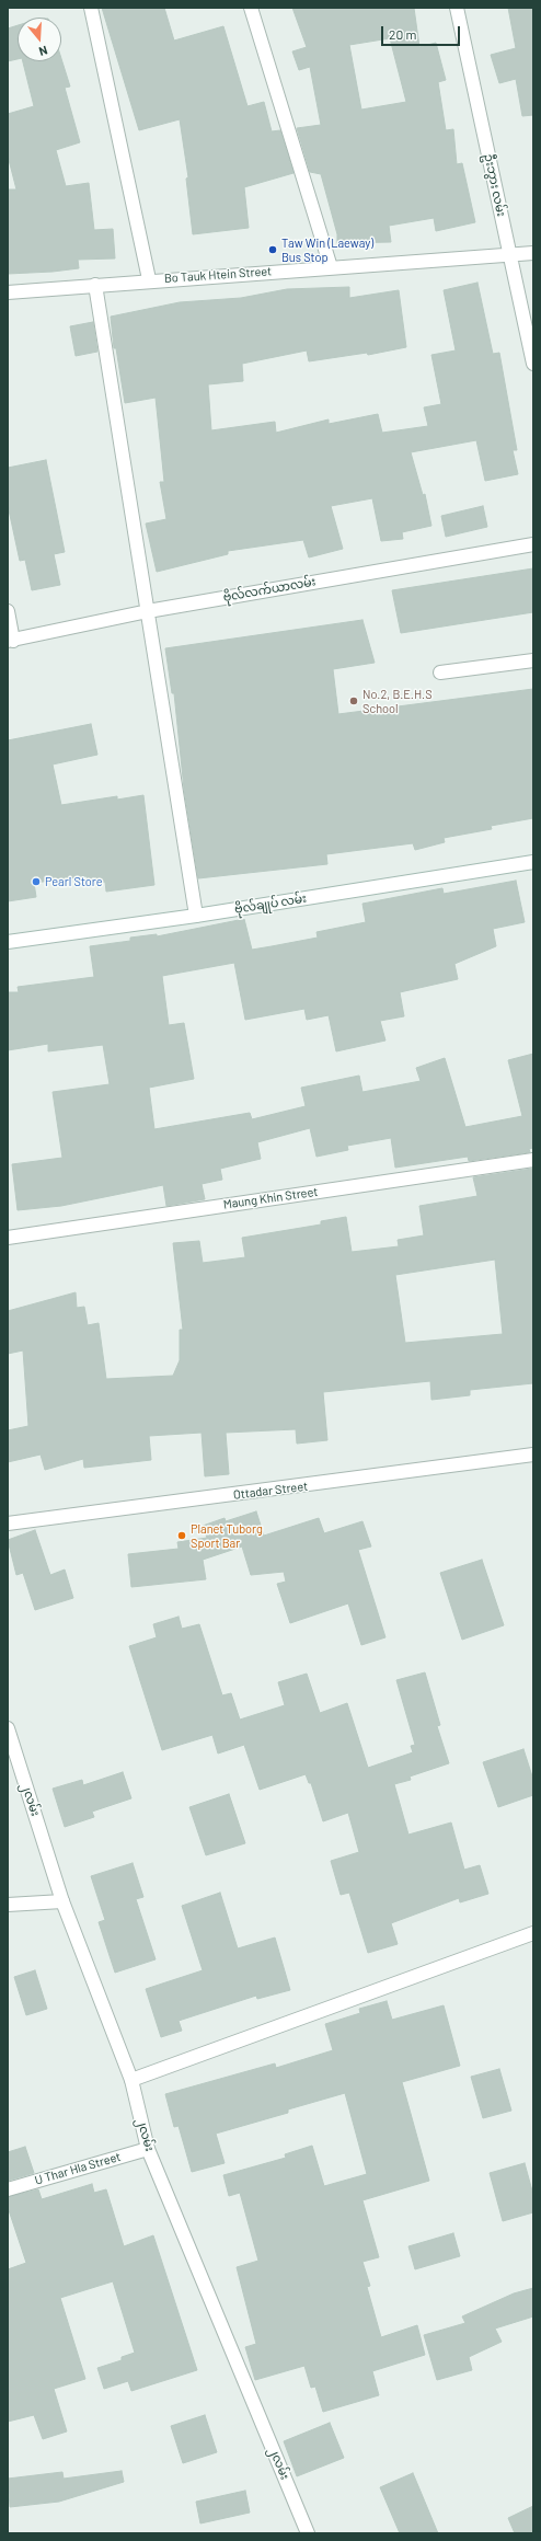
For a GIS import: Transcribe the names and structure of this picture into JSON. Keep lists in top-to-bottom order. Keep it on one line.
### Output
{"streets":{"street":["ဦးဘွား လမ်း","Bo Tauk Htein Street","ဗိုလ်လက်ယာလမ်း","ဗိုလ်ချုပ် လမ်း","Maung Khin Street","Ottadar Street","၂လမ်း","U Thar Hla Street"]},"crossings":[["ဦးဘွား လမ်း","Bo Tauk Htein Street"],["၂လမ်း","U Thar Hla Street"]],"places":["Taw Win (Laeway) Bus Stop","No.2, B.E.H.S School","Pearl Store","Planet Tuborg Sport Bar"],"scale_bar":"20 m","north":"bottom"}
